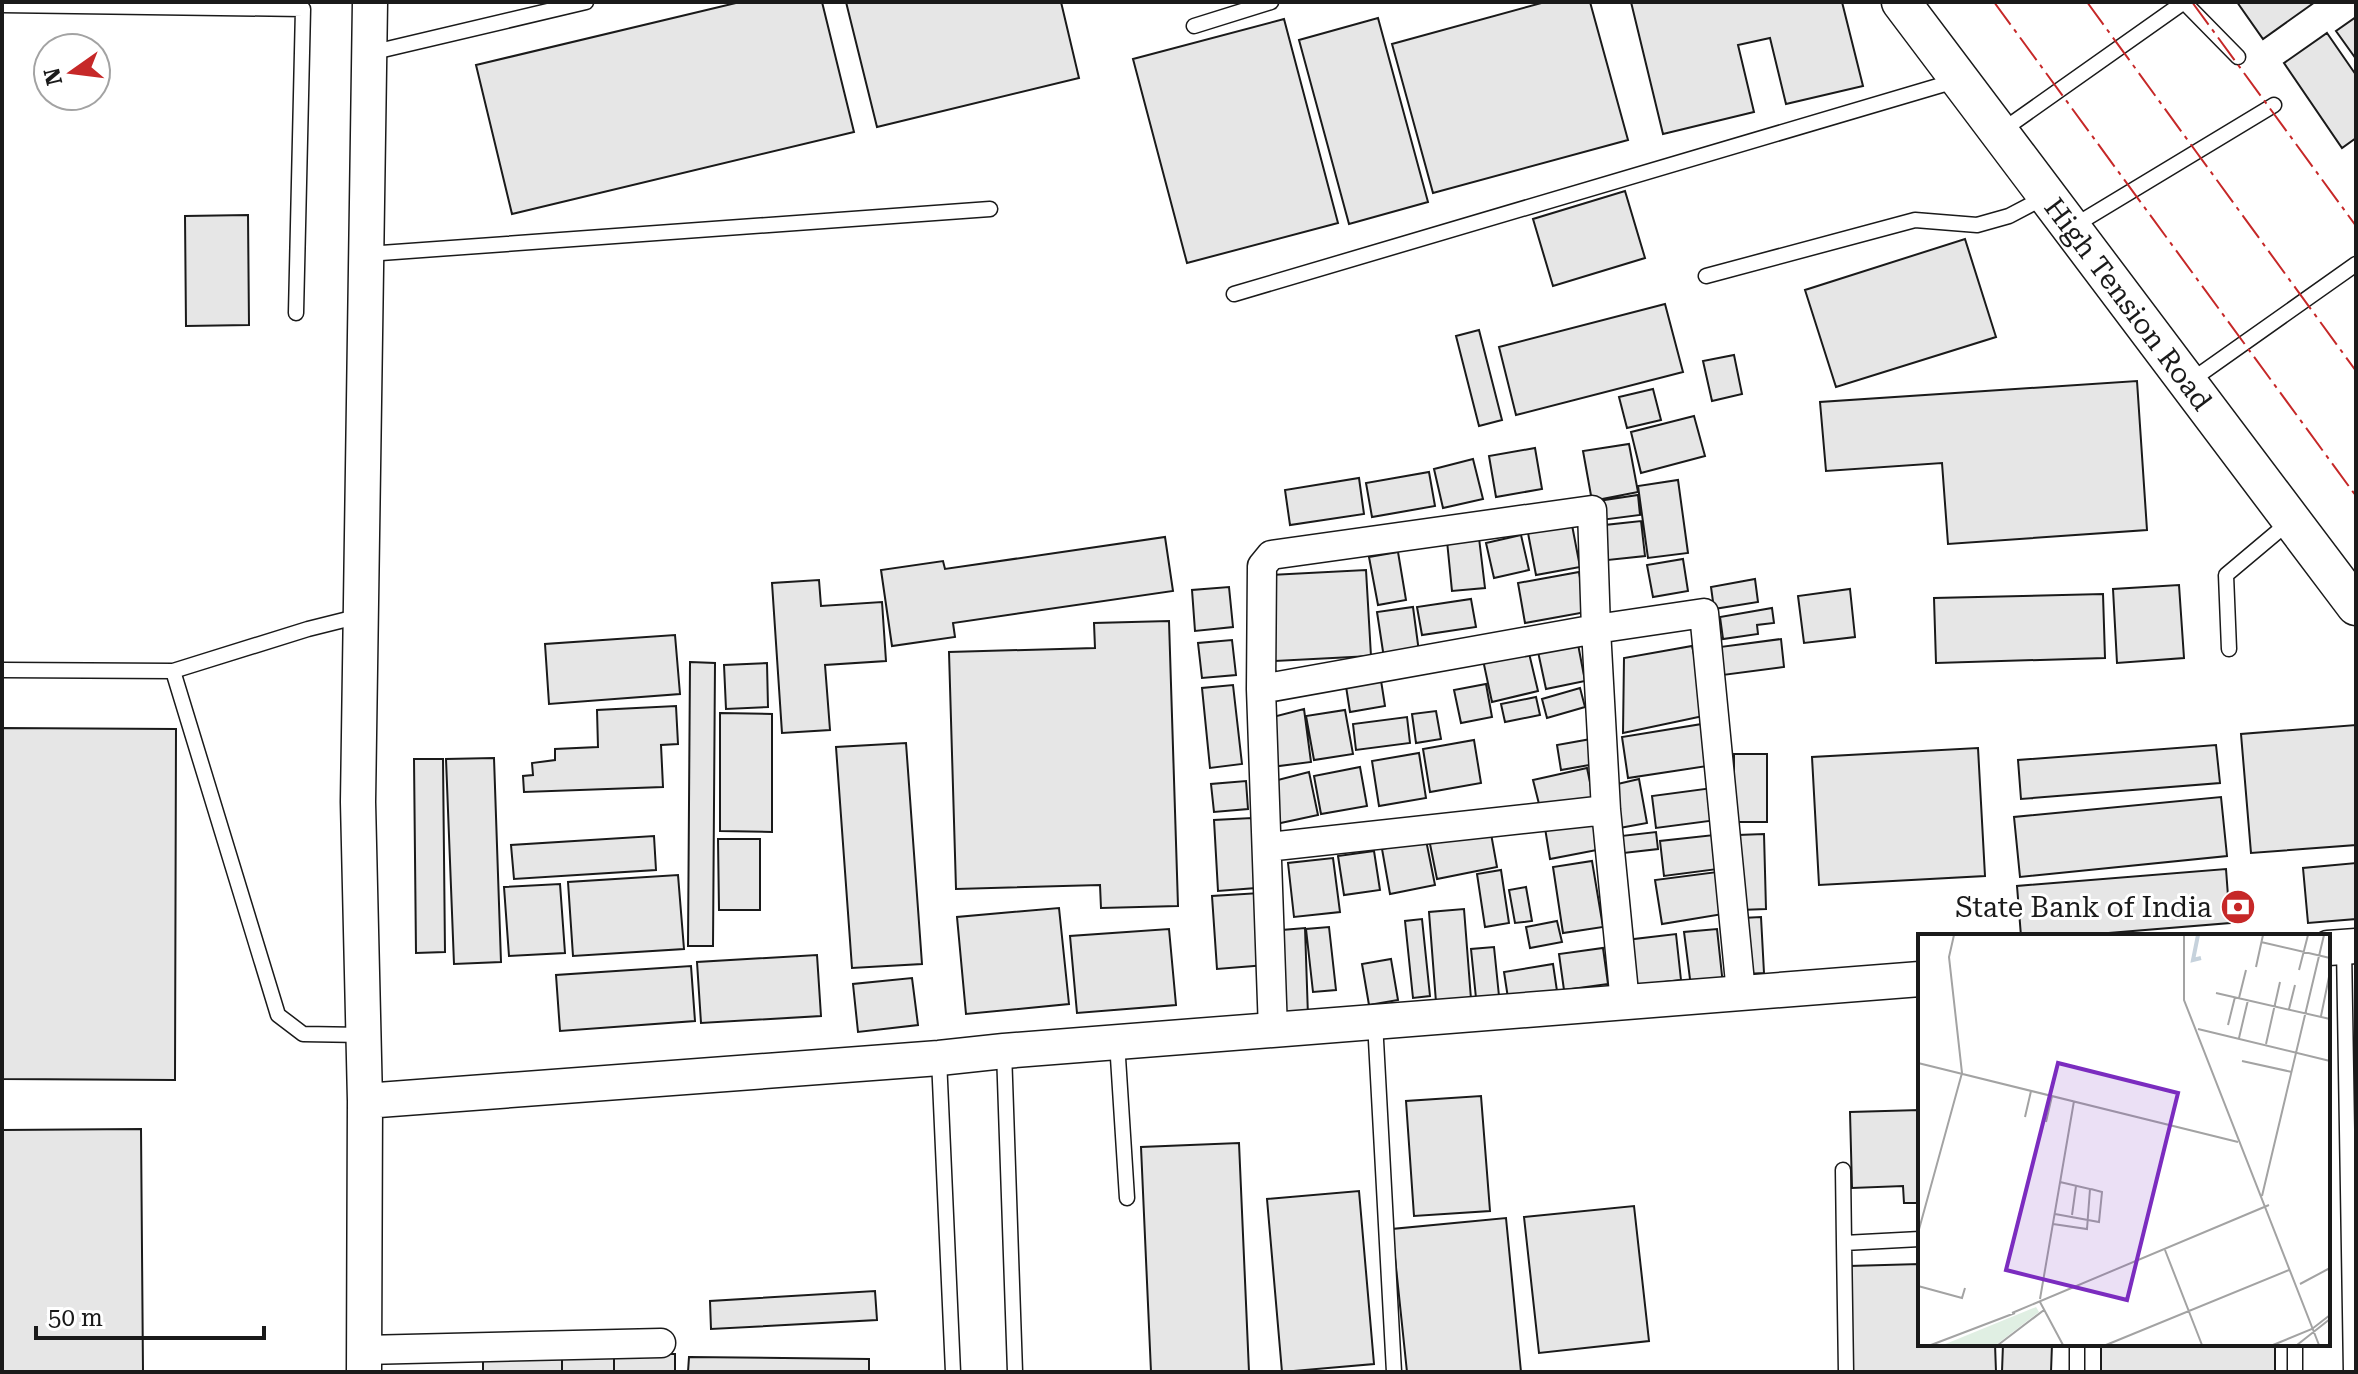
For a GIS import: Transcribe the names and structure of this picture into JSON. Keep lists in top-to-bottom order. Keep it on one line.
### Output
{"streets":{"main road":["High Tension Road"]},"places":{"bank":["State Bank of India"]},"scale_bar":"50 m","north":"left"}
